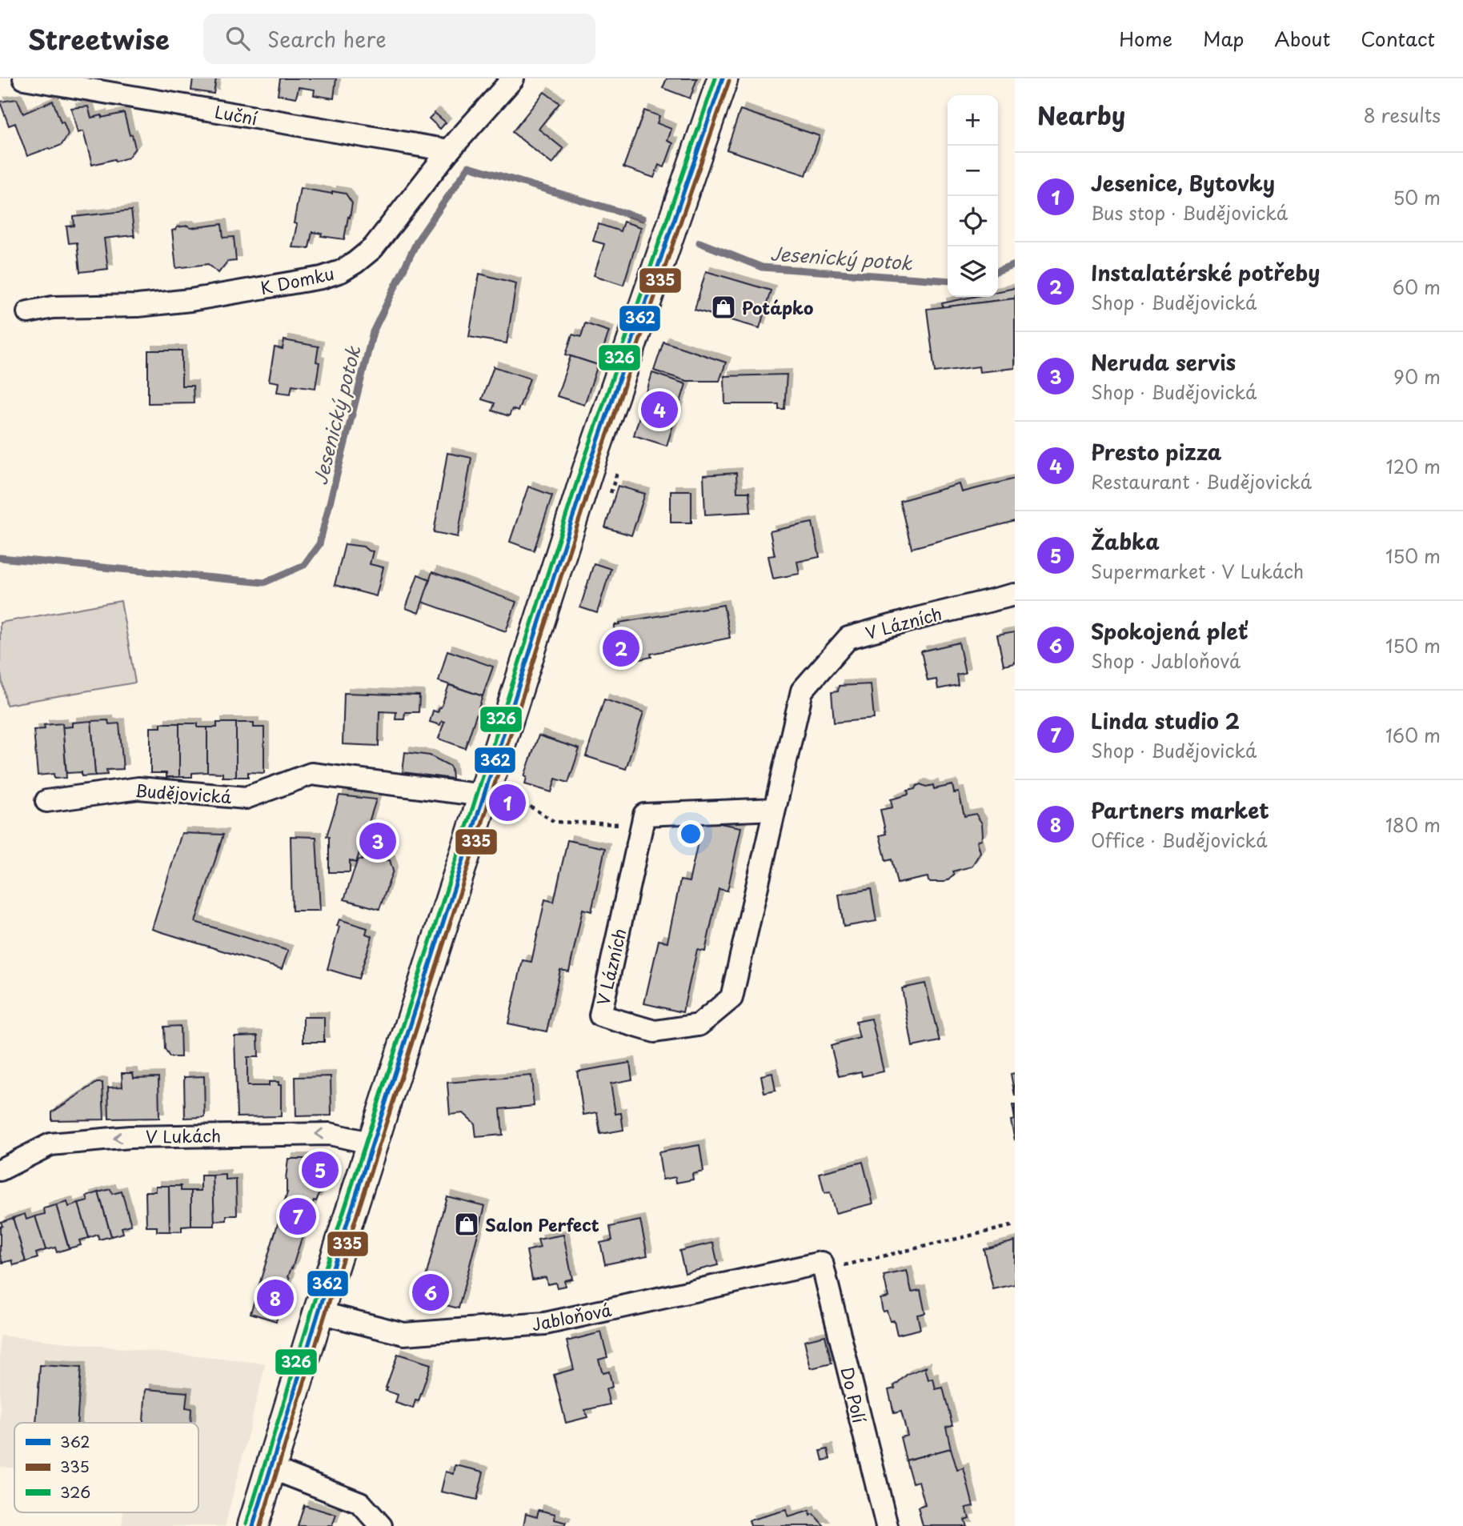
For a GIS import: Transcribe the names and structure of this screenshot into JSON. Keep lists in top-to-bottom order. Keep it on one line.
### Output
{"streets":{"street":["Luční","K Domku","V Lázních","Budějovická","V Lukách","Jabloňová","Do Polí"]},"crossings":[["Luční","K Domku"],["Jabloňová","Do Polí"]],"one_way":["V Lukách"],"water":["Jesenický potok"],"places":{"shop":["Potápko","Salon Perfect"]},"lines":["transit line 362","transit line 326","transit line 335"],"legend":["362","335","326"],"page":{"header":"Streetwise","search":"Search here","nav":["Home","Map","About","Contact"],"heading":["Nearby","8 results"],"map_buttons":["+","−"],"list":[{"mark":"1","name":"Jesenice, Bytovky","note":"Bus stop · Budějovická","value":"50 m"},{"mark":"2","name":"Instalatérské potřeby","note":"Shop · Budějovická","value":"60 m"},{"mark":"3","name":"Neruda servis","note":"Shop · Budějovická","value":"90 m"},{"mark":"4","name":"Presto pizza","note":"Restaurant · Budějovická","value":"120 m"},{"mark":"5","name":"Žabka","note":"Supermarket · V Lukách","value":"150 m"},{"mark":"6","name":"Spokojená pleť","note":"Shop · Jabloňová","value":"150 m"},{"mark":"7","name":"Linda studio 2","note":"Shop · Budějovická","value":"160 m"},{"mark":"8","name":"Partners market","note":"Office · Budějovická","value":"180 m"}],"pins":["4","2","1","3","5","7","6","8"]}}
